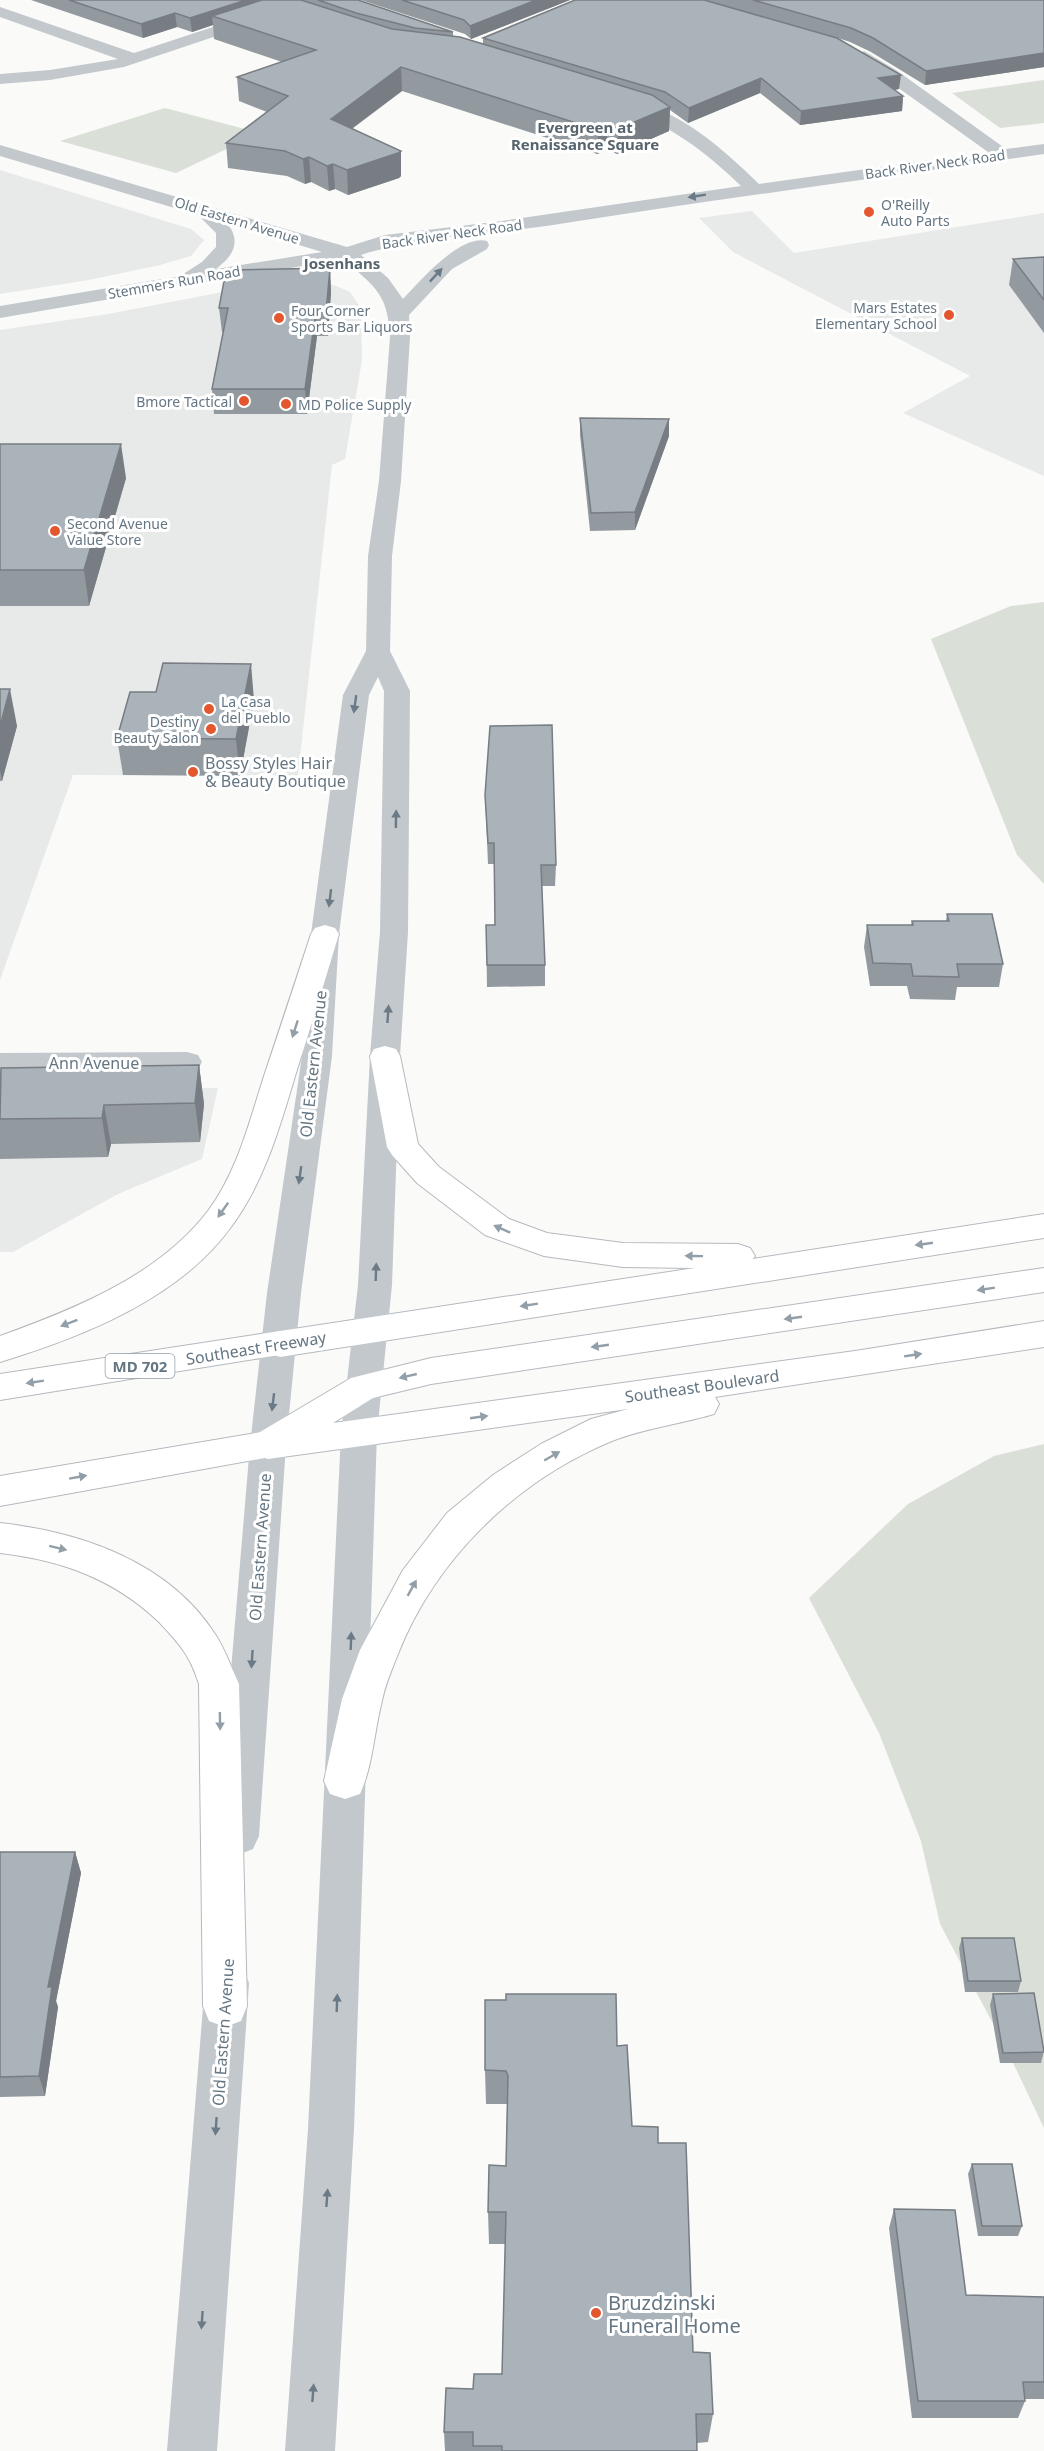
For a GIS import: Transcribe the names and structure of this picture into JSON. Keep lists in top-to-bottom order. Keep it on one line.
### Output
{"streets":{"main road":["Southeast Freeway","MD 702","Southeast Boulevard"],"street":["Back River Neck Road","Old Eastern Avenue","Stemmers Run Road","Ann Avenue"]},"crossings":[["Back River Neck Road","Old Eastern Avenue"],["Back River Neck Road","Stemmers Run Road"],["Old Eastern Avenue","Stemmers Run Road"],["Old Eastern Avenue","Southeast Freeway"],["Old Eastern Avenue","MD 702"],["Old Eastern Avenue","Southeast Boulevard"],["Southeast Freeway","MD 702"]],"districts":["Evergreen at Renaissance Square","Josenhans"],"places":["O'Reilly Auto Parts","Mars Estates Elementary School","Four Corner Sports Bar Liquors","Bmore Tactical","MD Police Supply","Second Avenue Value Store","La Casa del Pueblo","Destiny Beauty Salon","Bossy Styles Hair & Beauty Boutique","Bruzdzinski Funeral Home"]}
